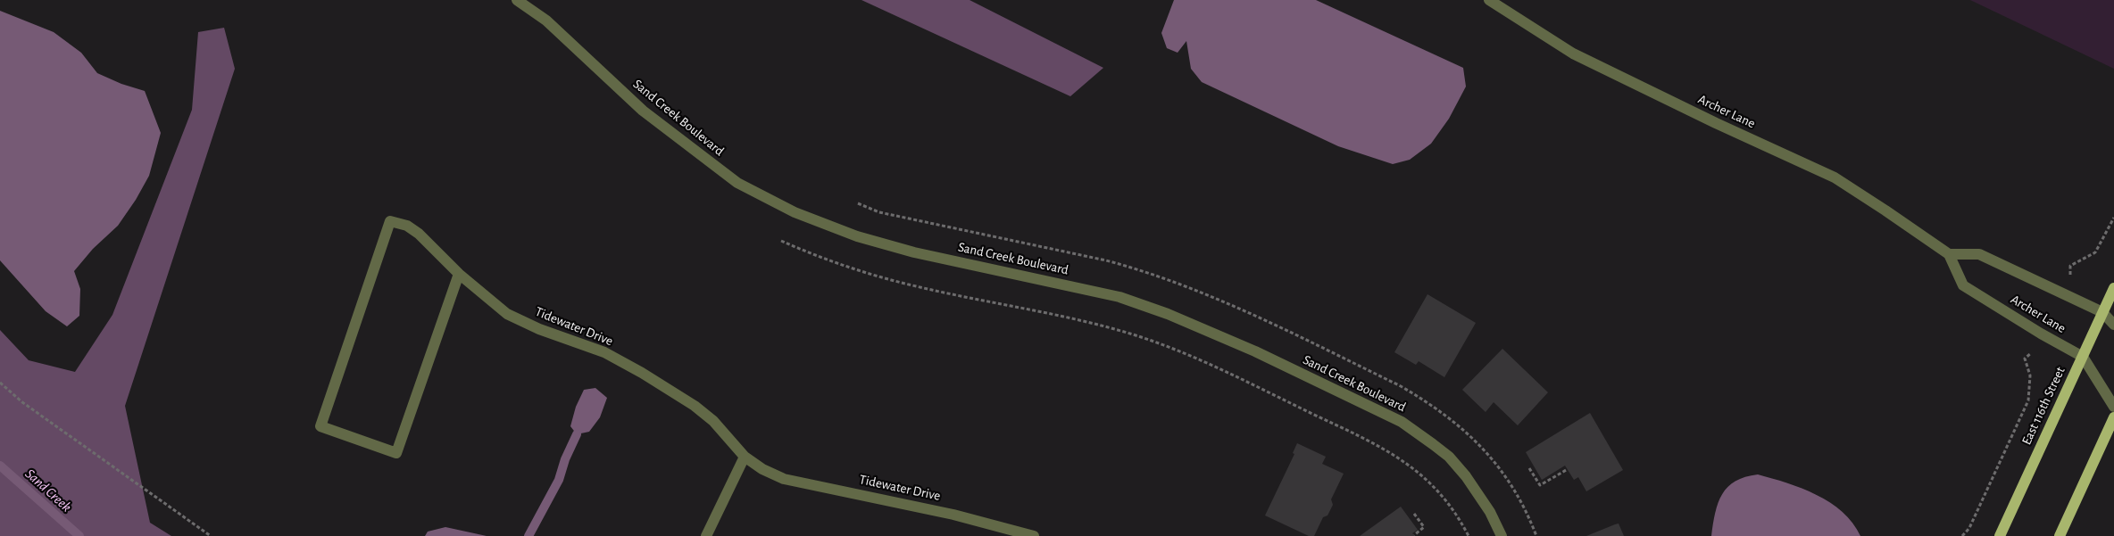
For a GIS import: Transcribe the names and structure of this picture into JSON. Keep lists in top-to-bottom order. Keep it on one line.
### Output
{"streets":{"main road":["East 116th Street"],"street":["Archer Lane","Sand Creek Boulevard","Tidewater Drive"]},"crossings":[["Archer Lane","East 116th Street"]],"water":["Sand Creek"]}
